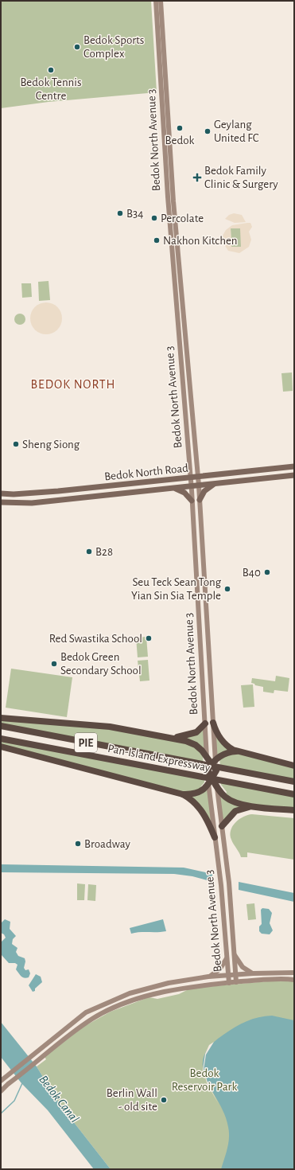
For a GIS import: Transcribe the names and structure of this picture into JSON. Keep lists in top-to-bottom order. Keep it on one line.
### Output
{"streets":{"highway":["PIE","Pan-Island Expressway"],"main road":["Bedok North Avenue 3","Bedok North Road"]},"crossings":[["Bedok North Avenue 3","Bedok North Road"]],"districts":["BEDOK NORTH"],"water":["Bedok Canal"],"parks":["Bedok Reservoir Park"],"places":{"other":["Bedok Sports Complex","Bedok Tennis Centre","Bedok","Geylang United FC","B34","Percolate","Nakhon Kitchen","Sheng Siong","B28","B40","Seu Teck Sean Tong Yian Sin Sia Temple","Red Swastika School","Bedok Green Secondary School","Broadway","Berlin Wall - old site"],"health":["Bedok Family Clinic & Surgery"]}}
